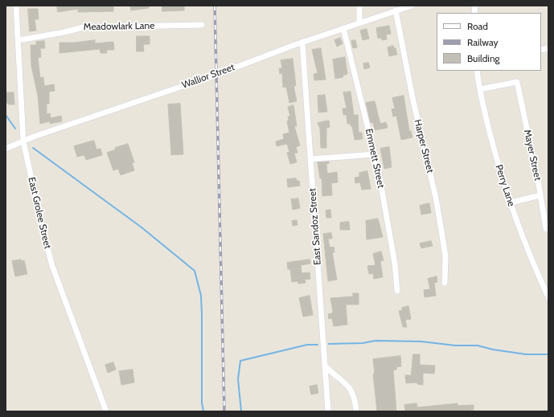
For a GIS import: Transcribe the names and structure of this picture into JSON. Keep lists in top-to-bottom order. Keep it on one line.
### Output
{"streets":{"street":["Meadowlark Lane","Wallior Street","Harper Street","Mayer Street","Emmett Street","Perry Lane","East Grolee Street","East Sandoz Street"]},"crossings":[["Meadowlark Lane","East Grolee Street"],["Wallior Street","Harper Street"],["Wallior Street","Emmett Street"],["Wallior Street","East Grolee Street"],["Wallior Street","East Sandoz Street"],["Mayer Street","Perry Lane"]],"legend":["Road","Railway","Building"]}
